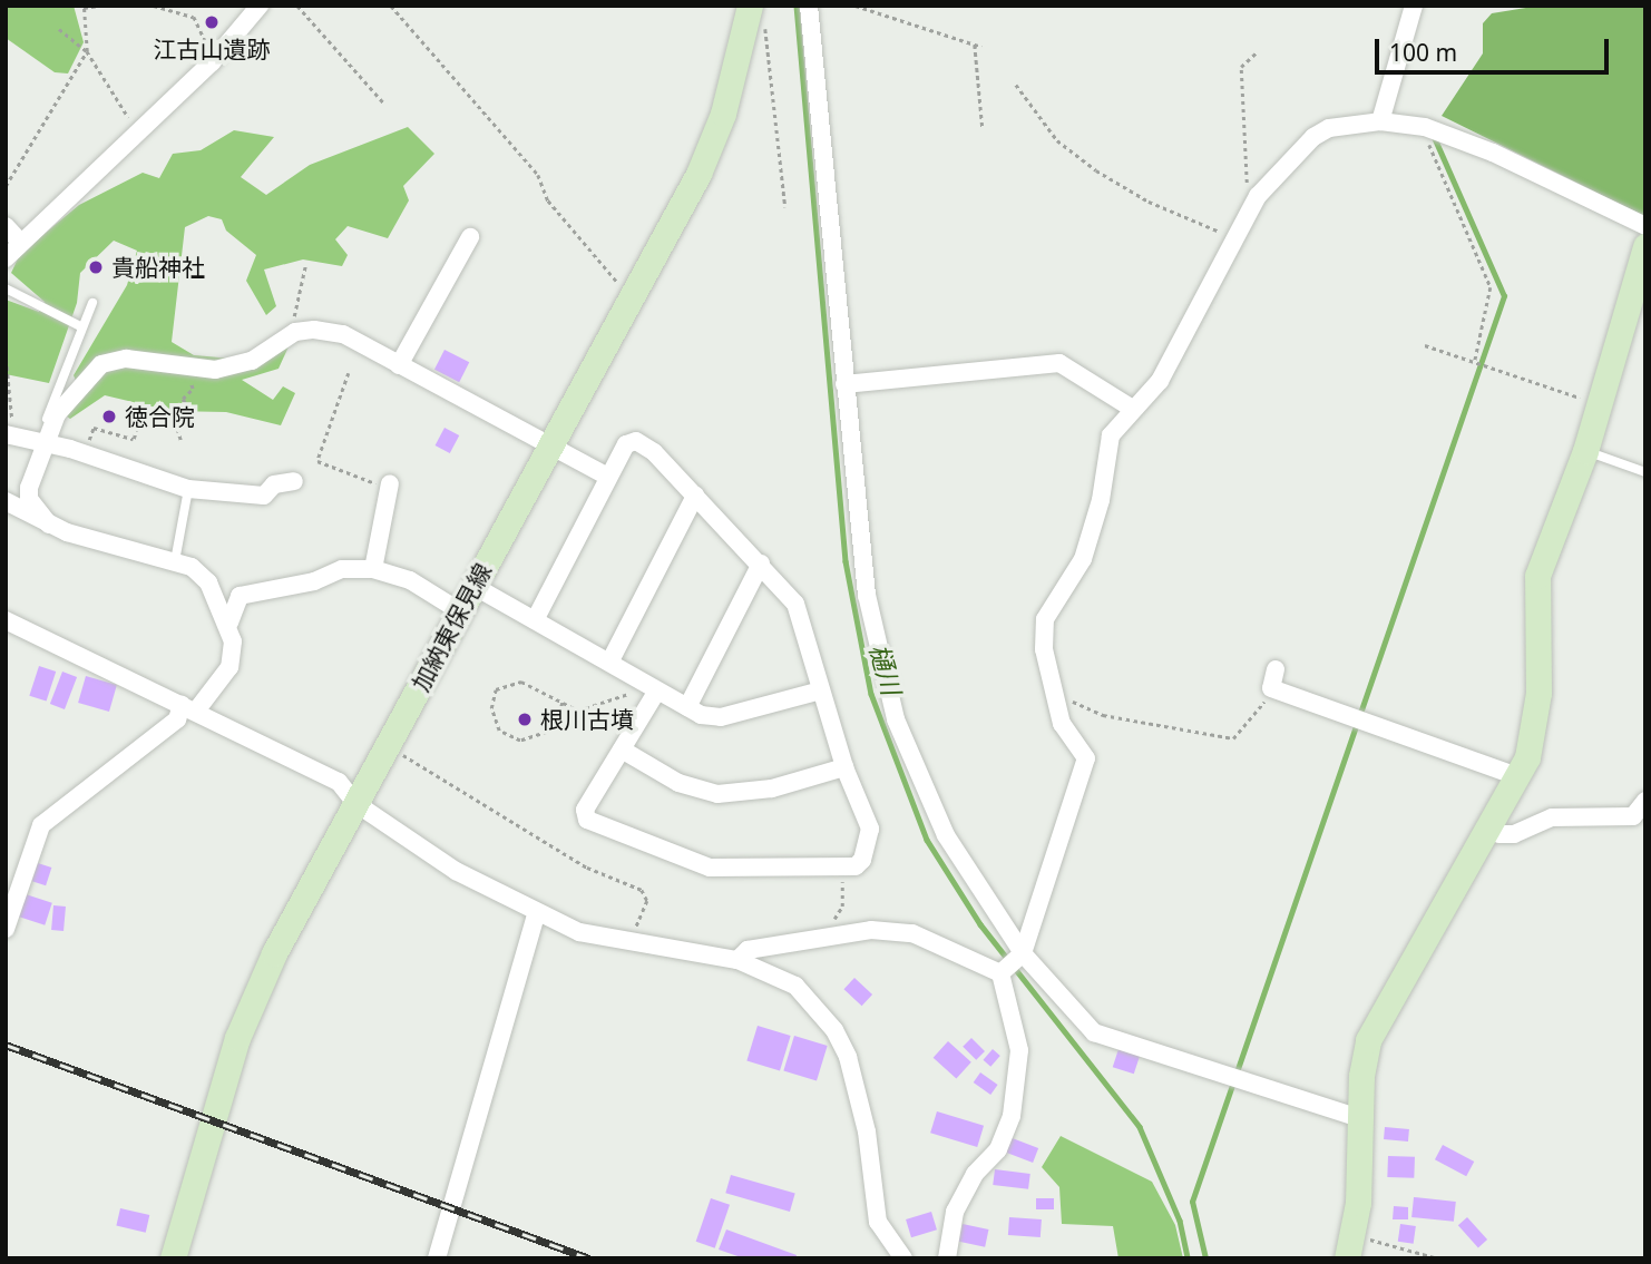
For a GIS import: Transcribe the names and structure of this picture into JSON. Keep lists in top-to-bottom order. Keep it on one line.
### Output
{"streets":{"main road":["加納東保見線"]},"water":["樋川"],"places":["江古山遺跡","貴船神社","徳合院","根川古墳"],"scale_bar":"100 m"}
